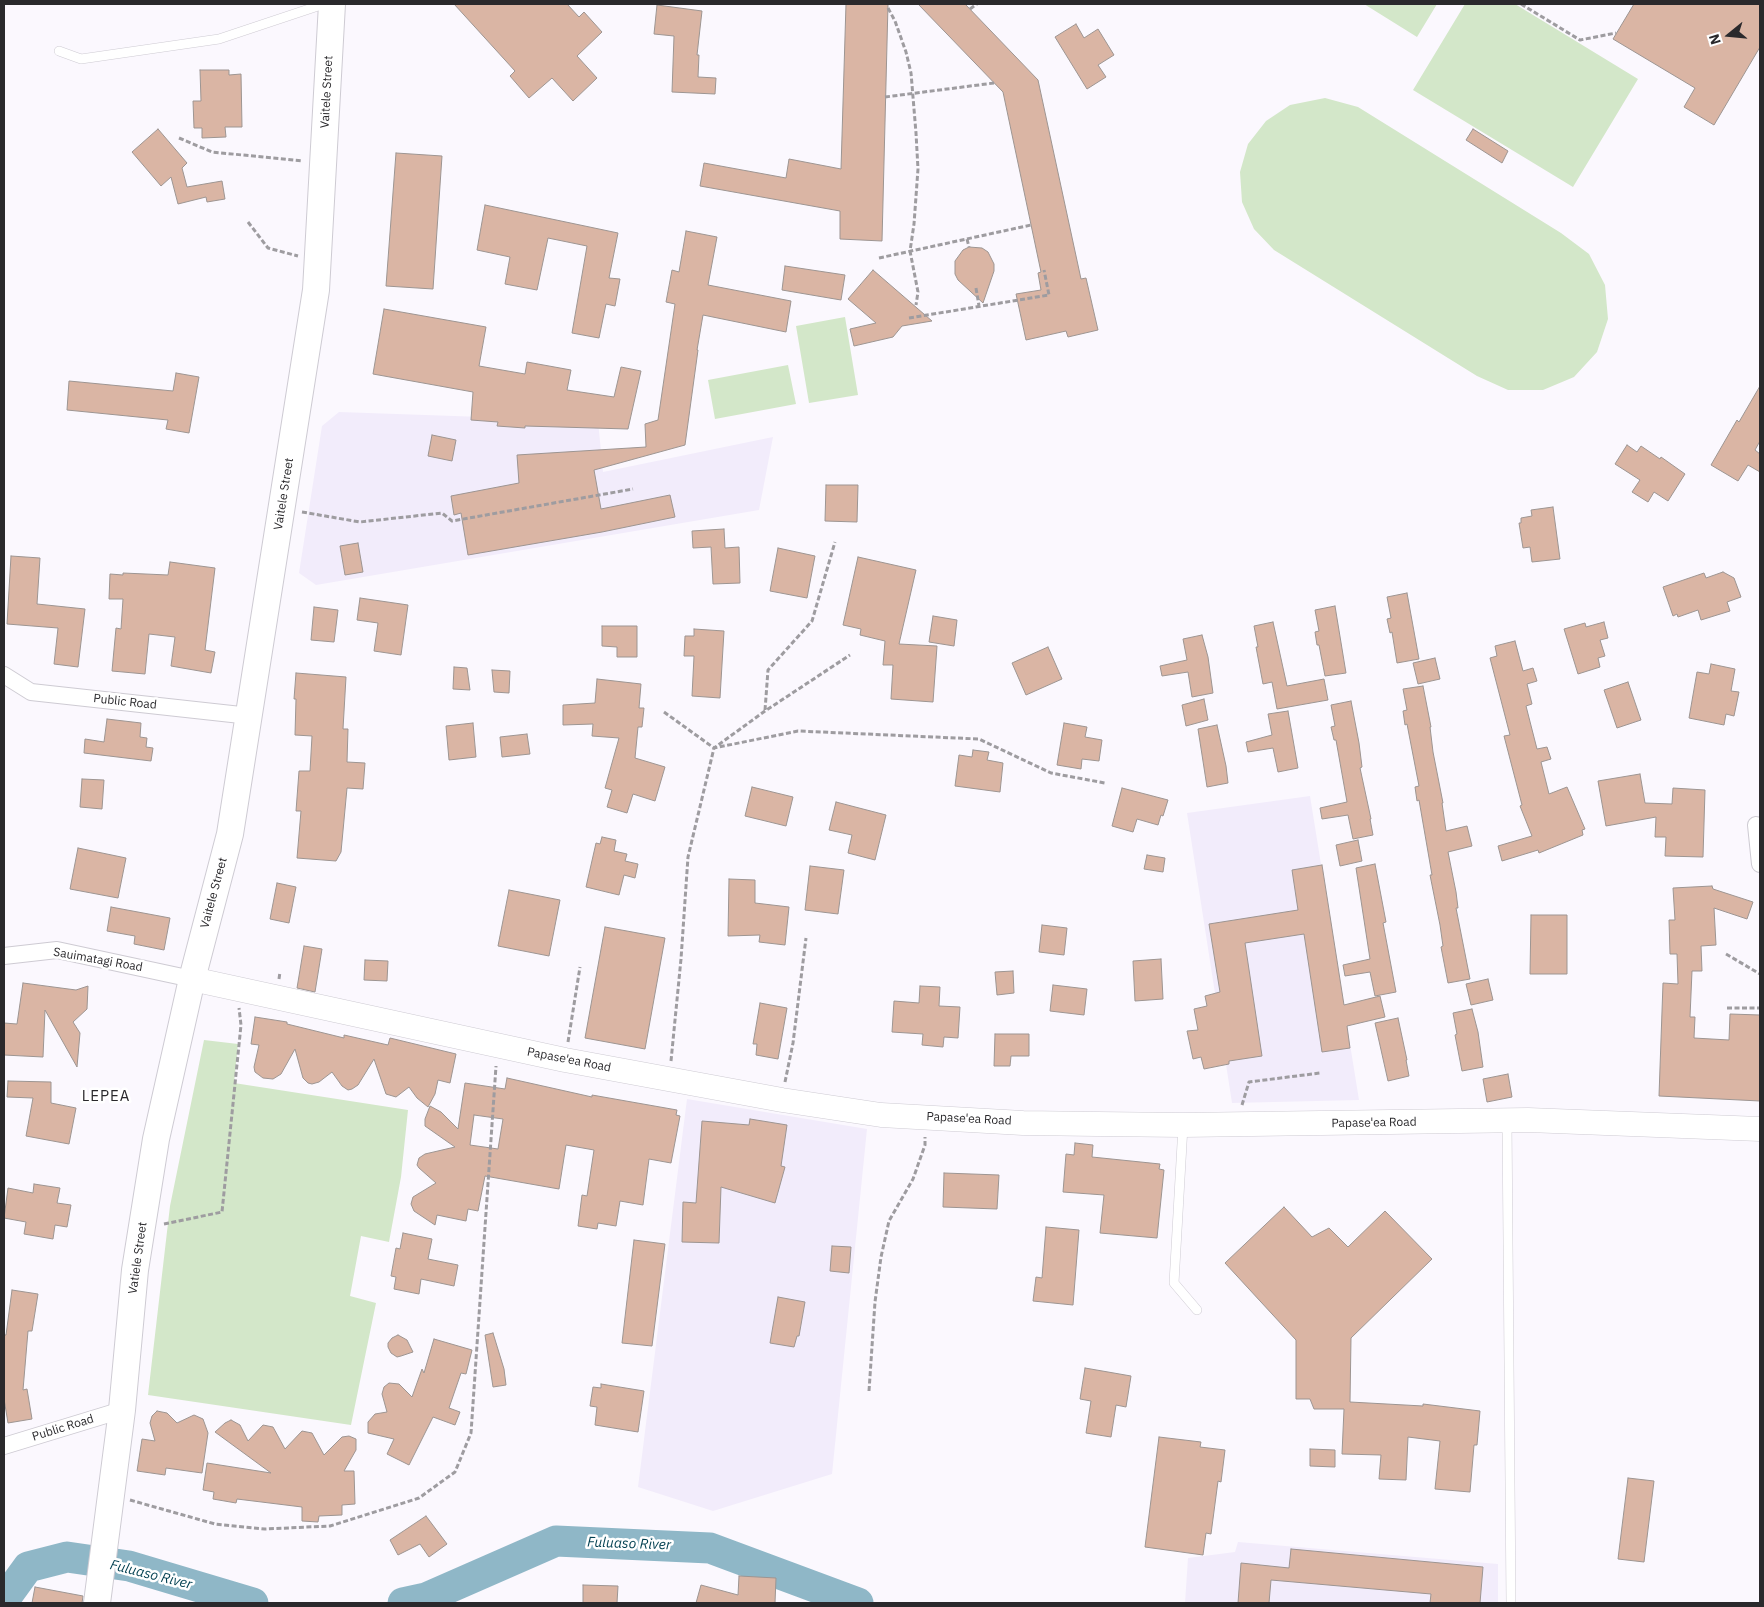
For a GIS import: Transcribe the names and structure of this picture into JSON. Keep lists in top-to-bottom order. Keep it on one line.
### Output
{"streets":{"main road":["Vaitele Street","Papase'ea Road","Vatiele Street"],"street":["Public Road","Sauimatagi Road"]},"crossings":[["Vaitele Street","Public Road"],["Vaitele Street","Sauimatagi Road"],["Vaitele Street","Papase'ea Road"],["Vaitele Street","Vatiele Street"],["Public Road","Vatiele Street"],["Sauimatagi Road","Papase'ea Road"],["Sauimatagi Road","Vatiele Street"],["Papase'ea Road","Vatiele Street"]],"districts":["LEPEA"],"water":["Fuluaso River"],"north":"left"}
